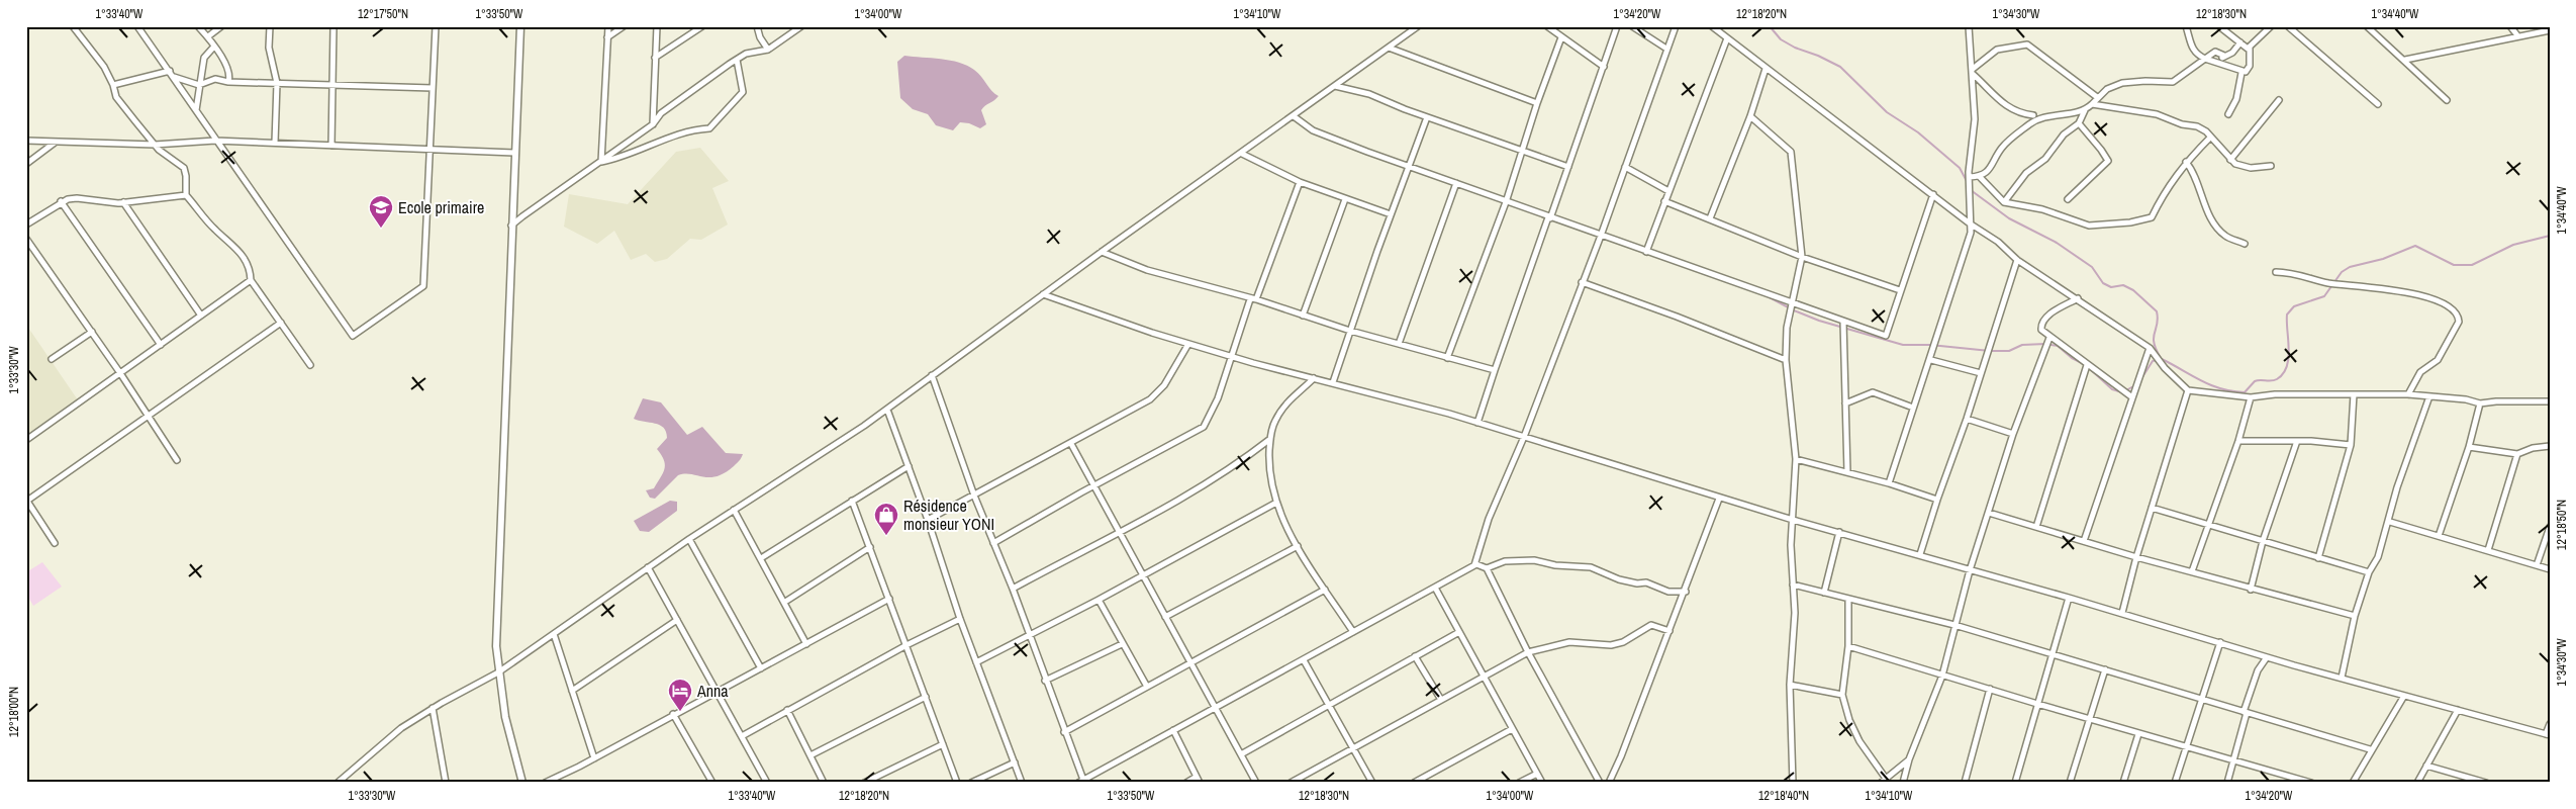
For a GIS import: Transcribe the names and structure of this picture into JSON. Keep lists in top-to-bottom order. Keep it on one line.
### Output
{"places":{"school or university":["Ecole primaire"],"shop":["Résidence monsieur YONI"],"hotel":["Anna"]},"coordinates":["1°33'40\"W","12°17'50\"N","1°33'50\"W","1°34'00\"W","1°34'10\"W","1°34'20\"W","12°18'20\"N","1°34'30\"W","12°18'30\"N","1°34'40\"W","1°33'30\"W","12°18'50\"N","12°18'00\"N","12°18'40\"N"]}
